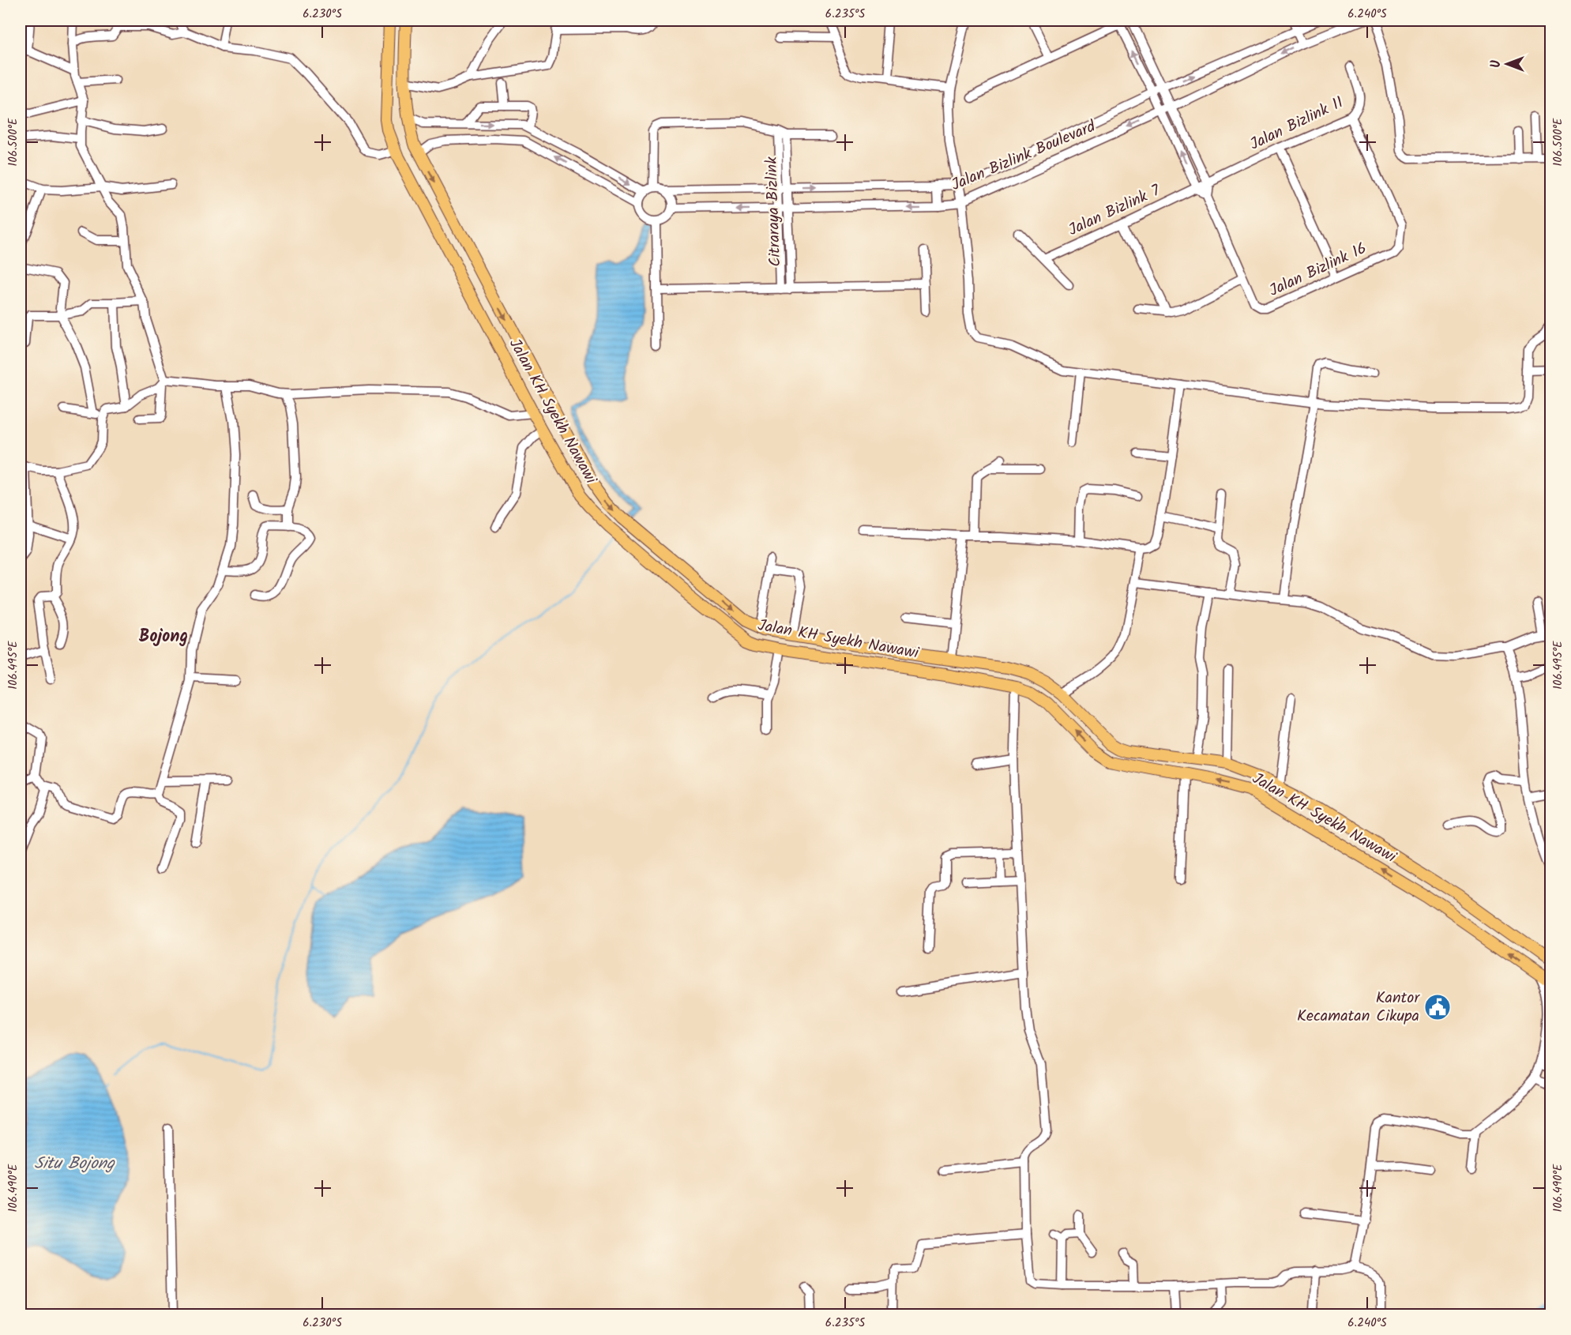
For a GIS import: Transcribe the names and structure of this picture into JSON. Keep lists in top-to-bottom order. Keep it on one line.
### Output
{"streets":{"main road":["Jalan KH Syekh Nawawi"],"street":["Jalan Bizlink 11","Jalan Bizlink Boulevard","Jalan Bizlink 7","Citraraya Bizlink","Jalan Bizlink 16"]},"crossings":[["Jalan Bizlink 11","Jalan Bizlink 7"],["Jalan Bizlink 11","Jalan Bizlink 16"],["Jalan Bizlink Boulevard","Citraraya Bizlink"]],"districts":["Bojong"],"water":["Situ Bojong"],"places":{"public building":["Kantor Kecamatan Cikupa"]},"north":"left","coordinates":["6.230°S","6.235°S","6.240°S","106.500°E","106.495°E","106.490°E"]}
